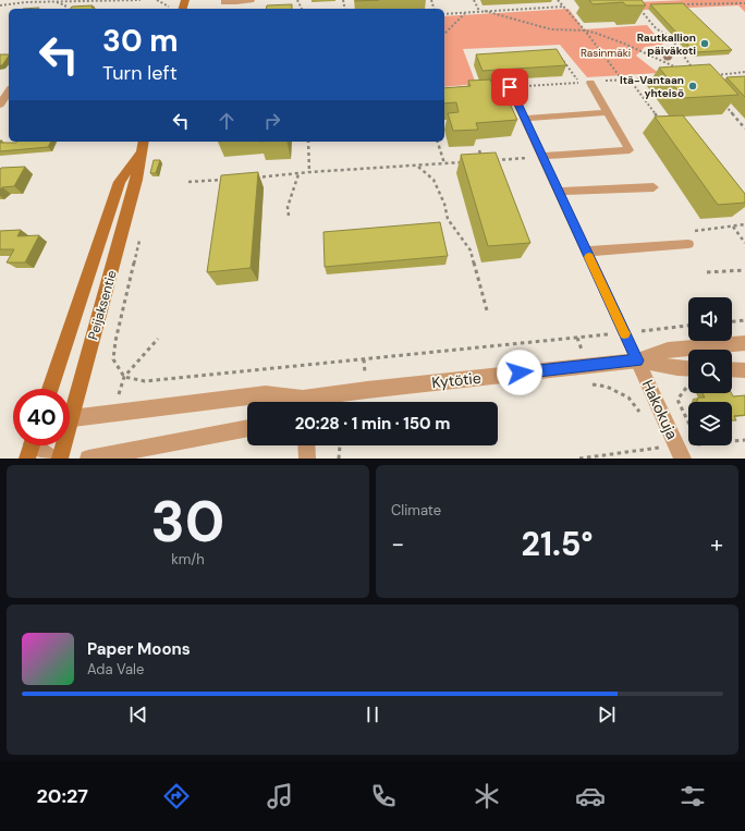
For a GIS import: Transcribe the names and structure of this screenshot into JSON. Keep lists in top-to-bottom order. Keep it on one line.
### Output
{"streets":{"main road":["Peijaksentie"],"street":["Kytötie","Hakokuja"]},"crossings":[["Kytötie","Hakokuja"]],"parks":["Rasinmäki"],"places":["Rautkallion päiväkoti","Itä-Vantaan yhteisö"],"page":{"turn":["30 m","Turn left"],"limit":"40","trip":"20:28 · 1 min · 150 m","tile":[["30","km/h"],"Climate"],"heat":["−","21.5°","+"],"song":["Paper Moons","Ada Vale"],"tabs":"20:27"}}
